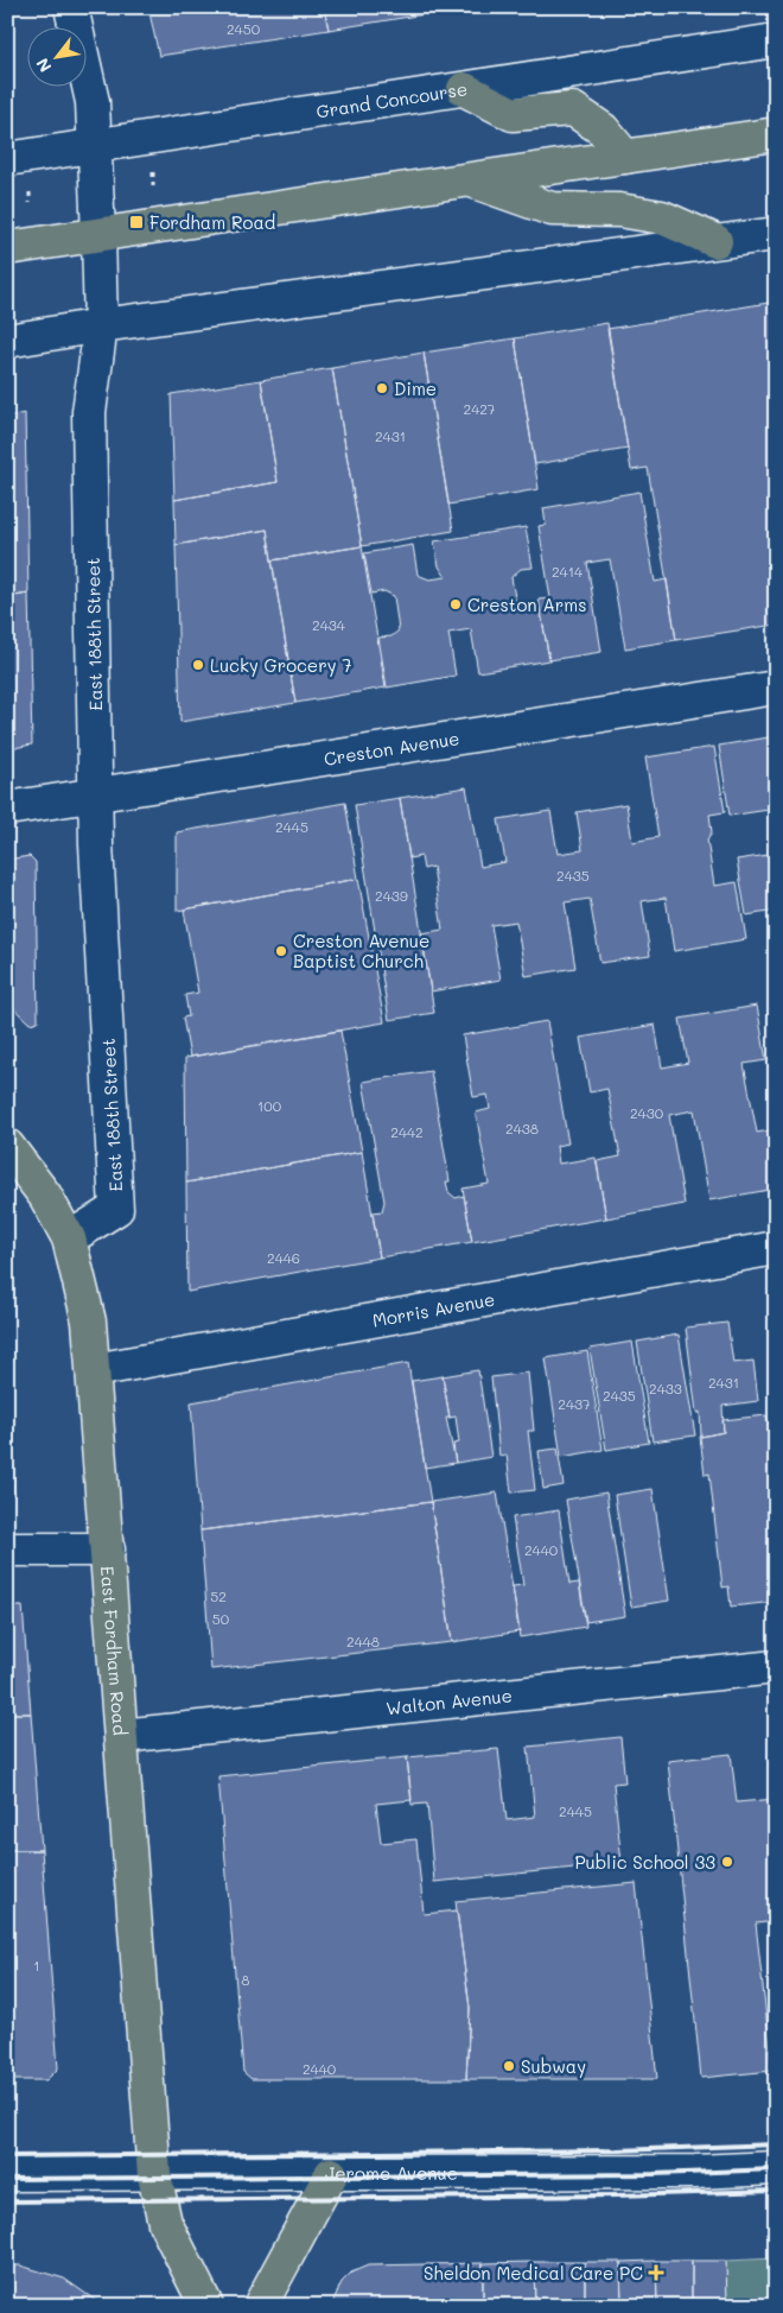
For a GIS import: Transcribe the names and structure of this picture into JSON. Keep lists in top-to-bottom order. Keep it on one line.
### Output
{"streets":{"main road":["East Fordham Road"],"street":["Grand Concourse","East 188th Street","Creston Avenue","Morris Avenue","Walton Avenue","Jerome Avenue"]},"crossings":[["Grand Concourse","East 188th Street"],["East 188th Street","Creston Avenue"],["East 188th Street","East Fordham Road"],["Morris Avenue","East Fordham Road"],["East Fordham Road","Walton Avenue"],["East Fordham Road","Jerome Avenue"]],"places":{"transit":["Fordham Road"],"other":["Dime","Creston Arms","Lucky Grocery 7","Creston Avenue Baptist Church","Public School 33","Subway"],"health":["Sheldon Medical Care PC"]},"house_numbers":["2450","2427","2431","2414","2434","2445","2435","2439","100","2430","2438","2442","2446","2431","2433","2435","2437","2440","52","50","2448","2445","1","8","2440"],"north":"bottom left"}
